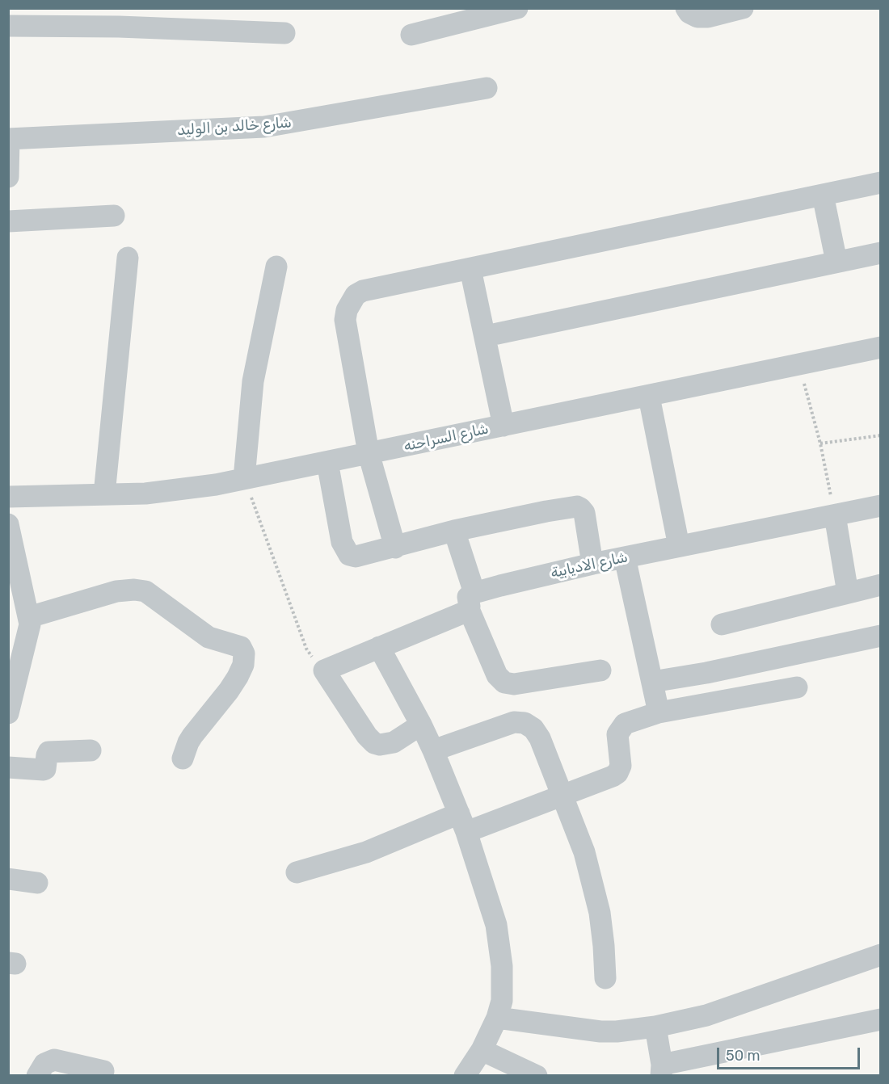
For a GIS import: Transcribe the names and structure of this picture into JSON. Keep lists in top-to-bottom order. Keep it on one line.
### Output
{"streets":{"street":["شارع خالد بن الوليد","شارع السراحنه","شارع الاديابية"]},"scale_bar":"50 m"}
